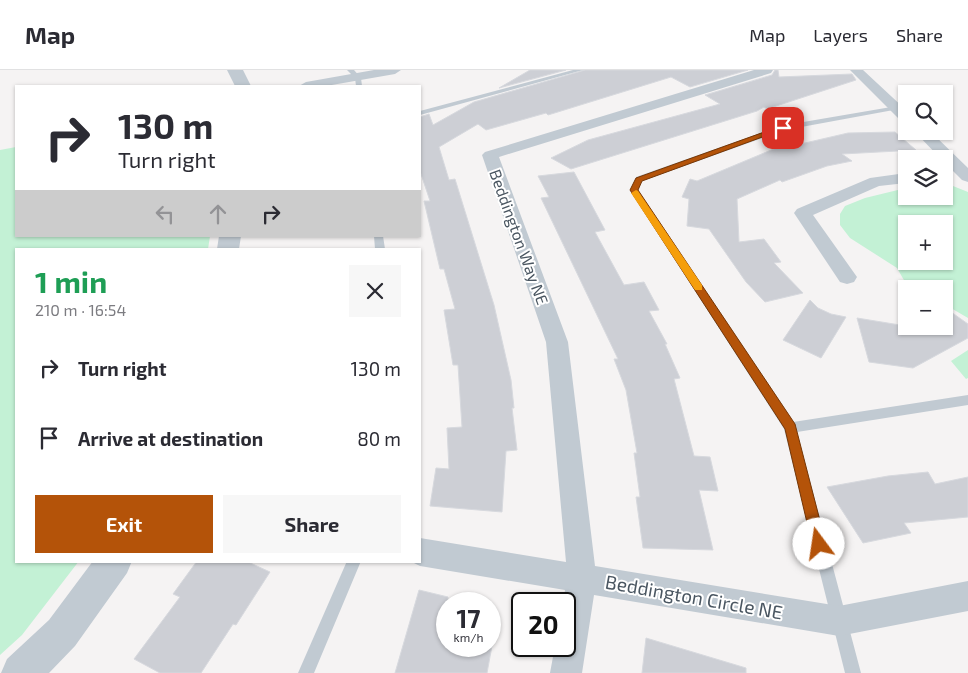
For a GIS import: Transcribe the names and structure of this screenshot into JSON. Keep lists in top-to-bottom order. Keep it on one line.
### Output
{"streets":{"street":["Beddington Way NE","Beddington Circle NE"]},"crossings":[["Beddington Way NE","Beddington Circle NE"]],"page":{"header":"Map","nav":["Map","Layers","Share"],"map_buttons":["+","−"],"turn":["130 m","Turn right"],"heading":["1 min","210 m · 16:54"],"list":[{"name":"Turn right","value":"130 m"},{"name":"Arrive at destination","value":"80 m"}],"buttons":["Exit","Share"],"speed":"17 km/h","limit":"20"}}
